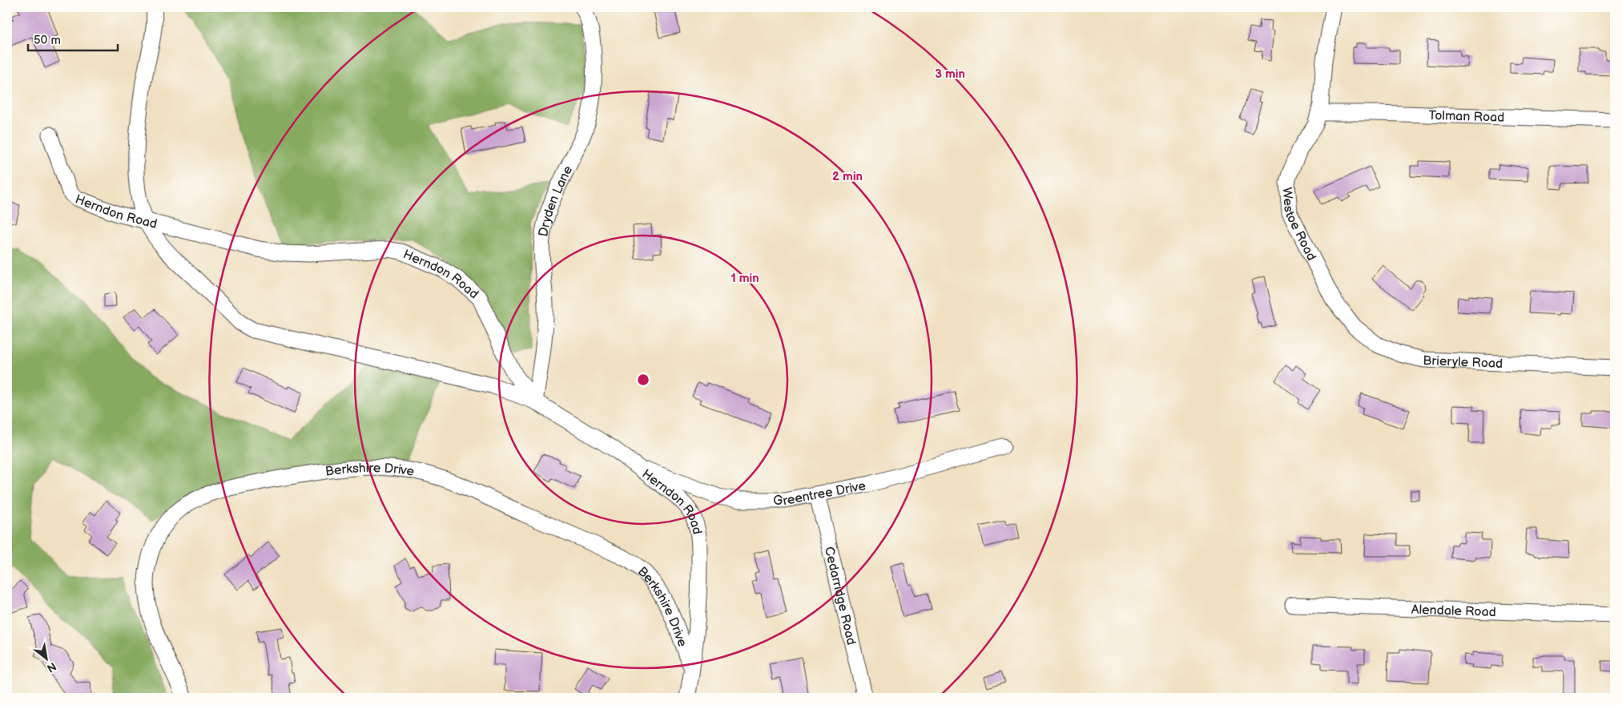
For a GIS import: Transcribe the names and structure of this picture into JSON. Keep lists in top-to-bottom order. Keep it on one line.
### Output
{"streets":{"street":["Tolman Road","Dryden Lane","Herndon Road","Westoe Road","Brieryle Road","Berkshire Drive","Greentree Drive","Cedarridge Road","Alendale Road"]},"crossings":[["Tolman Road","Westoe Road"],["Dryden Lane","Herndon Road"],["Herndon Road","Berkshire Drive"],["Herndon Road","Greentree Drive"],["Westoe Road","Brieryle Road"],["Greentree Drive","Cedarridge Road"]],"scale_bar":"50 m","north":"bottom right","rings":["3 min","2 min","1 min"]}
